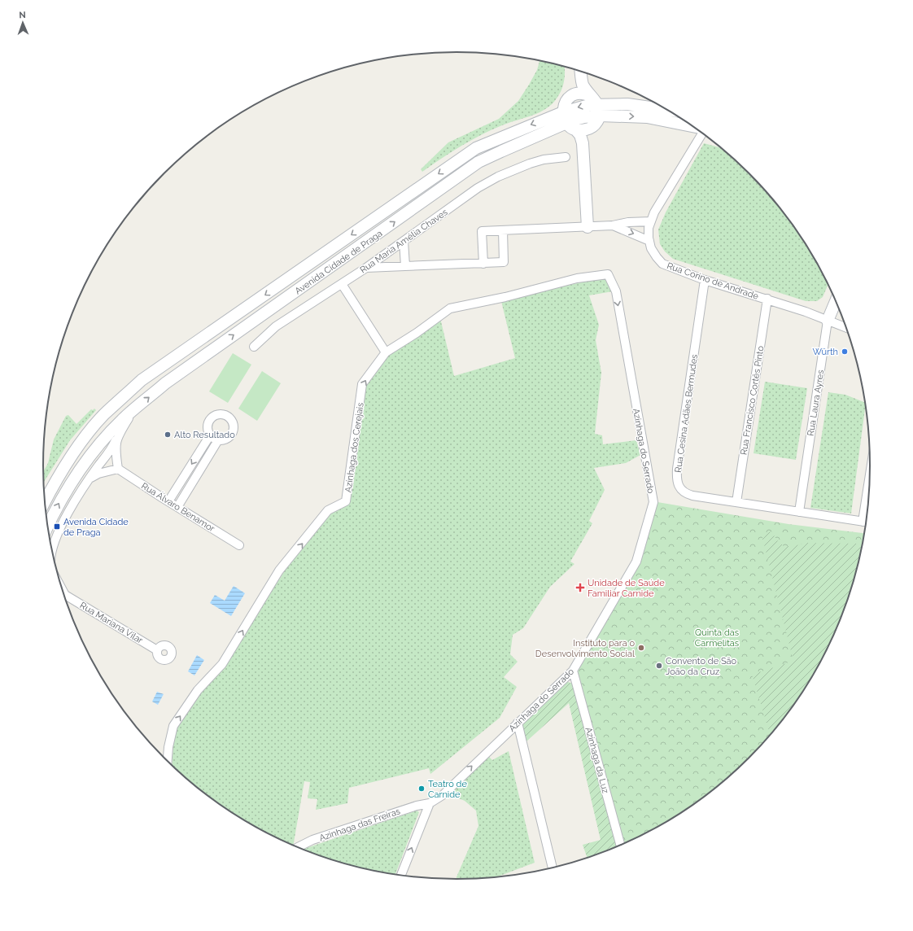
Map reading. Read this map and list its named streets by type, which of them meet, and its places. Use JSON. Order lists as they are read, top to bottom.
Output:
{
  "streets": {
    "main road": ["Avenida Cidade de Praga", "Rua Laura Ayres"],
    "street": [
      "Rua Maria Amélia Chaves",
      "Rua Corino de Andrade",
      "Rua Francisco Cortês Pinto",
      "Rua Cesina Adães Bermudes",
      "Azinhaga dos Cerejais",
      "Azinhaga do Serrado",
      "Rua Álvaro Benamor",
      "Rua Mariana Vilar",
      "Azinhaga da Luz",
      "Azinhaga das Freiras"
    ]
  },
  "crossings": [
    ["Rua Corino de Andrade", "Rua Francisco Cortês Pinto"],
    ["Rua Corino de Andrade", "Rua Laura Ayres"],
    ["Rua Corino de Andrade", "Rua Cesina Adães Bermudes"],
    ["Rua Francisco Cortês Pinto", "Rua Cesina Adães Bermudes"],
    ["Rua Laura Ayres", "Rua Cesina Adães Bermudes"],
    ["Azinhaga dos Cerejais", "Azinhaga do Serrado"],
    ["Azinhaga do Serrado", "Azinhaga da Luz"],
    ["Azinhaga do Serrado", "Azinhaga das Freiras"]
  ],
  "one_way": ["Azinhaga dos Cerejais"],
  "parks": ["Quinta das Carmelitas"],
  "places": {
    "other": [
      "Würth",
      "Alto Resultado",
      "Instituto para o Desenvolvimento Social",
      "Convento de São João da Cruz",
      "Teatro de Carnide"
    ],
    "transit": ["Avenida Cidade de Praga"],
    "health": ["Unidade de Saúde Familiar Carnide"]
  },
  "north": "top"
}
